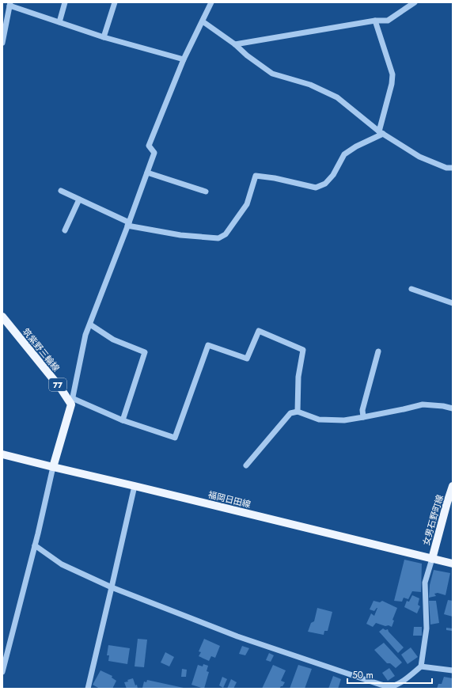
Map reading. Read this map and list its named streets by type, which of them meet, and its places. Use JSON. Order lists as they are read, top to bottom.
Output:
{
  "streets": {
    "main road": [
      "筑紫野三輪線",
      "77",
      "福岡日田線",
      "女男石野町線"
    ]
  },
  "crossings": [
    ["福岡日田線", "女男石野町線"]
  ],
  "scale_bar": "50 m"
}
